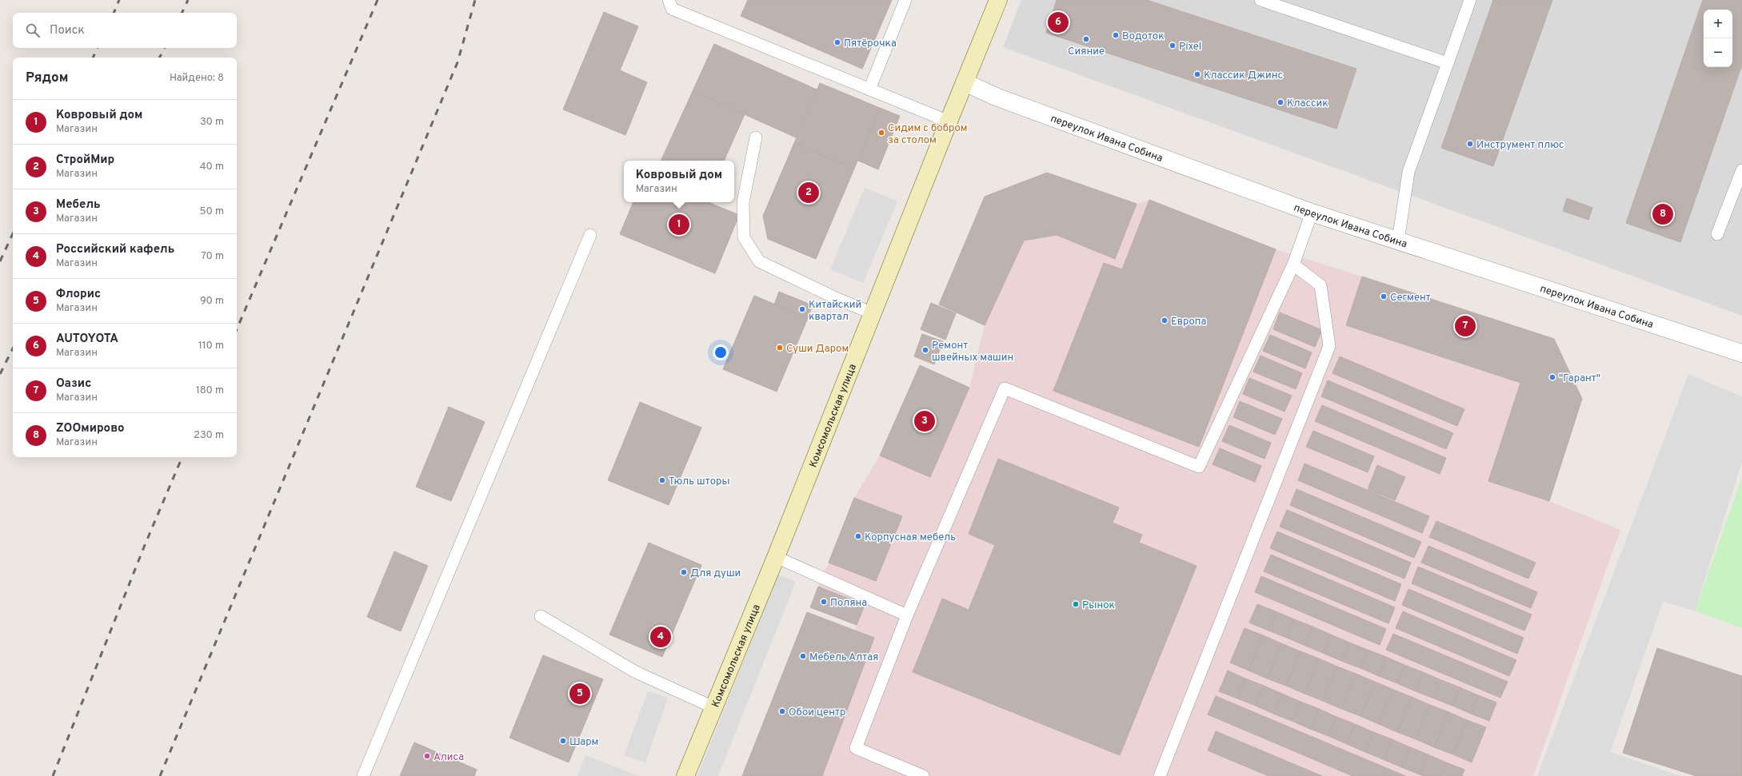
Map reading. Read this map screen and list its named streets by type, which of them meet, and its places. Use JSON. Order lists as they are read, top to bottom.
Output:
{
  "streets": {
    "main road": ["Комсомольская улица"],
    "street": ["переулок Ивана Собина"]
  },
  "crossings": [
    ["переулок Ивана Собина", "Комсомольская улица"]
  ],
  "places": [
    "Водоток",
    "Сияние",
    "Пятёрочка",
    "Pixel",
    "Классик Джинс",
    "Классик",
    "Сидим с бобром за столом",
    "Инструмент плюс",
    "Сегмент",
    "Китайский квартал",
    "Европа",
    "Суши Даром",
    "Ремонт швейных машин",
    "\"Гарант\"",
    "Тюль шторы",
    "Корпусная мебель",
    "Для души",
    "Поляна",
    "Рынок",
    "Мебель Алтая",
    "Обои центр",
    "Шарм",
    "Алиса"
  ],
  "page": {
    "map_buttons": ["+", "−"],
    "pins": [
      "6",
      "2",
      "8",
      "1",
      "7",
      "3",
      "4",
      "5"
    ],
    "search": "Поиск",
    "heading": ["Рядом", "Найдено: 8"],
    "list": [
      {
        "mark": "1",
        "name": "Ковровый дом",
        "note": "Магазин",
        "value": "30 m"
      },
      {
        "mark": "2",
        "name": "СтройМир",
        "note": "Магазин",
        "value": "40 m"
      },
      {
        "mark": "3",
        "name": "Мебель",
        "note": "Магазин",
        "value": "50 m"
      },
      {
        "mark": "4",
        "name": "Российский кафель",
        "note": "Магазин",
        "value": "70 m"
      },
      {
        "mark": "5",
        "name": "Флорис",
        "note": "Магазин",
        "value": "90 m"
      },
      {
        "mark": "6",
        "name": "AUTOYOTA",
        "note": "Магазин",
        "value": "110 m"
      },
      {
        "mark": "7",
        "name": "Оазис",
        "note": "Магазин",
        "value": "180 m"
      },
      {
        "mark": "8",
        "name": "ZOOмирово",
        "note": "Магазин",
        "value": "230 m"
      }
    ],
    "popup": ["Ковровый дом", "Магазин"]
  }
}
